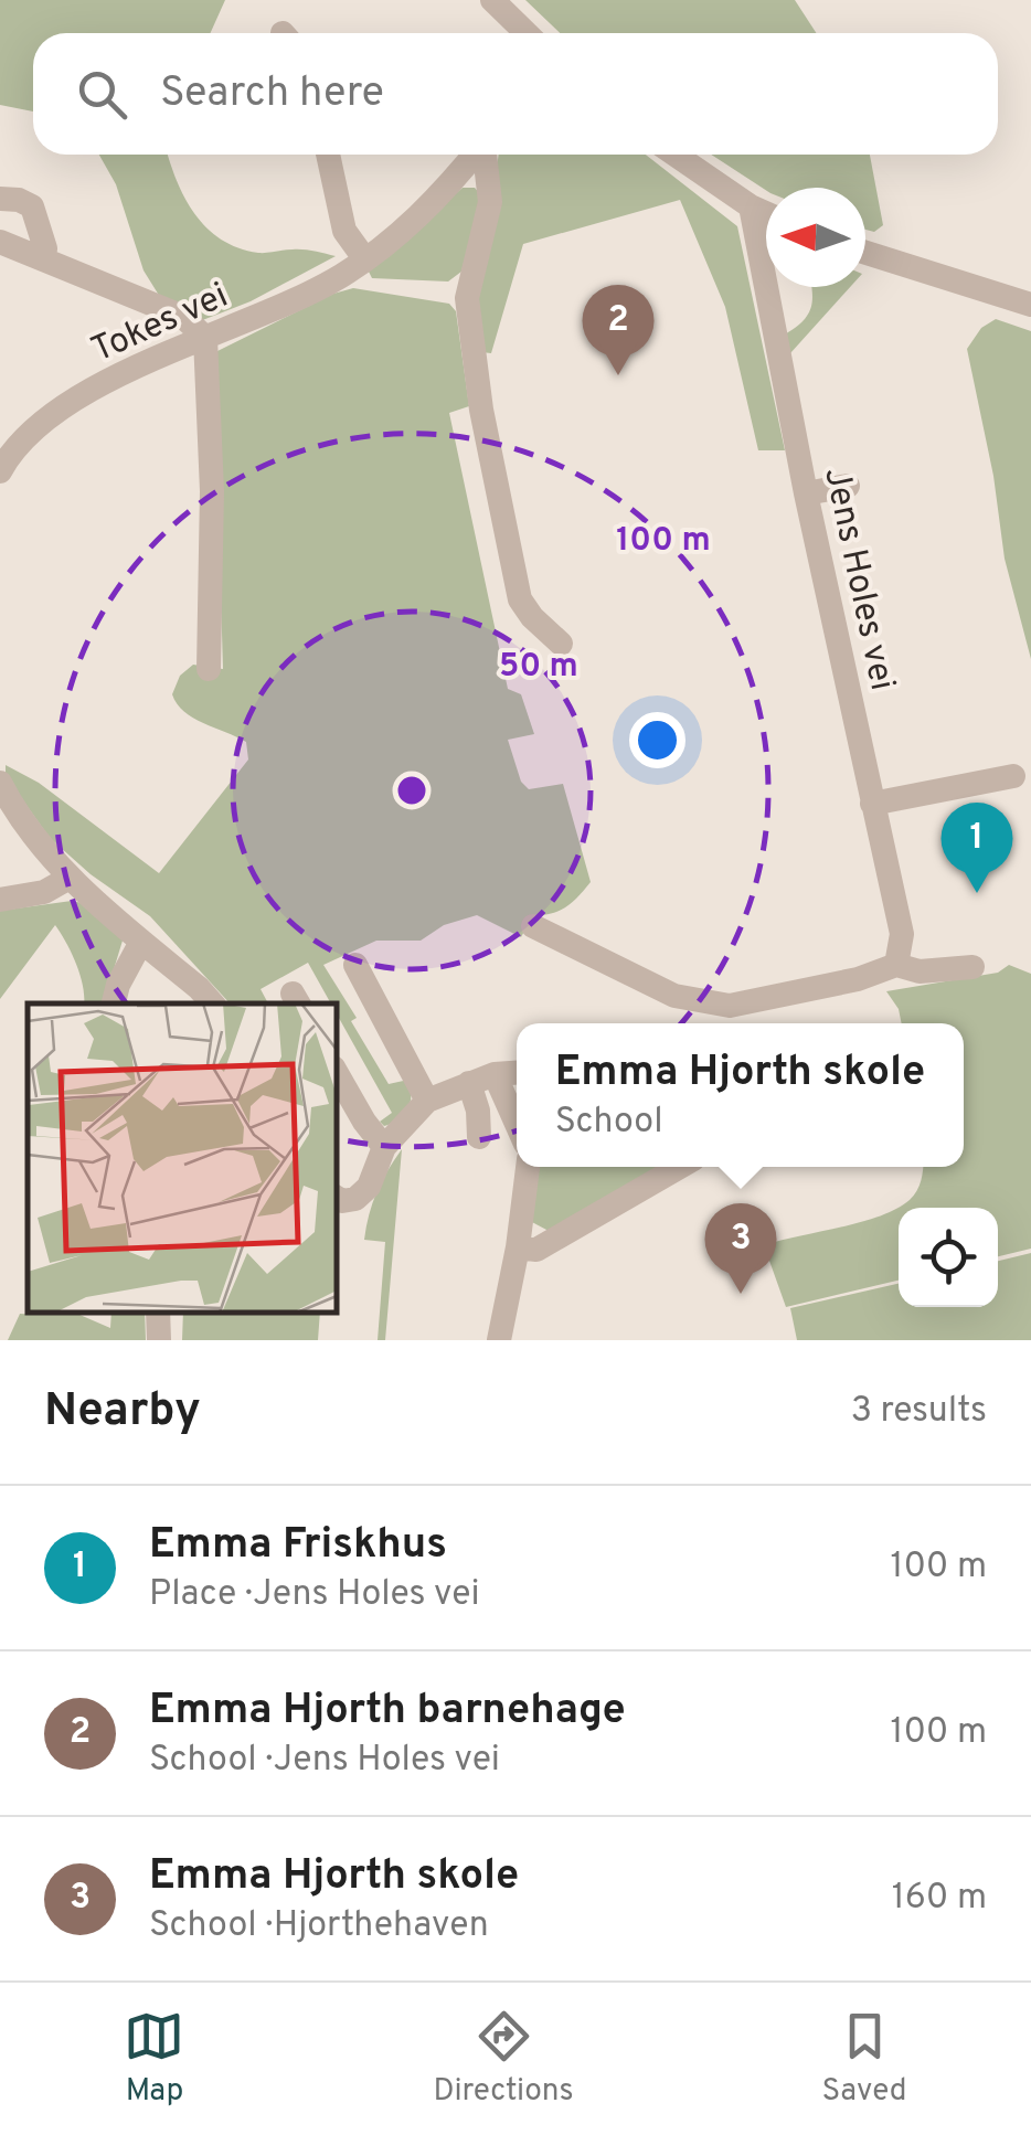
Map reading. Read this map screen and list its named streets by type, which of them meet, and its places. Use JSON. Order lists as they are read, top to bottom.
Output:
{
  "streets": {
    "street": ["Tokes vei", "Jens Holes vei"]
  },
  "north": "left",
  "page": {
    "search": "Search here",
    "pins": ["2", "1", "3"],
    "popup": ["Emma Hjorth skole", "School"],
    "heading": ["Nearby", "3 results"],
    "list": [
      {
        "mark": "1",
        "name": "Emma Friskhus",
        "note": "Place · Jens Holes vei",
        "value": "100 m"
      },
      {
        "mark": "2",
        "name": "Emma Hjorth barnehage",
        "note": "School · Jens Holes vei",
        "value": "100 m"
      },
      {
        "mark": "3",
        "name": "Emma Hjorth skole",
        "note": "School · Hjorthehaven",
        "value": "160 m"
      }
    ],
    "nav": ["Map", "Directions", "Saved"]
  },
  "rings": ["100 m", "50 m"]
}
